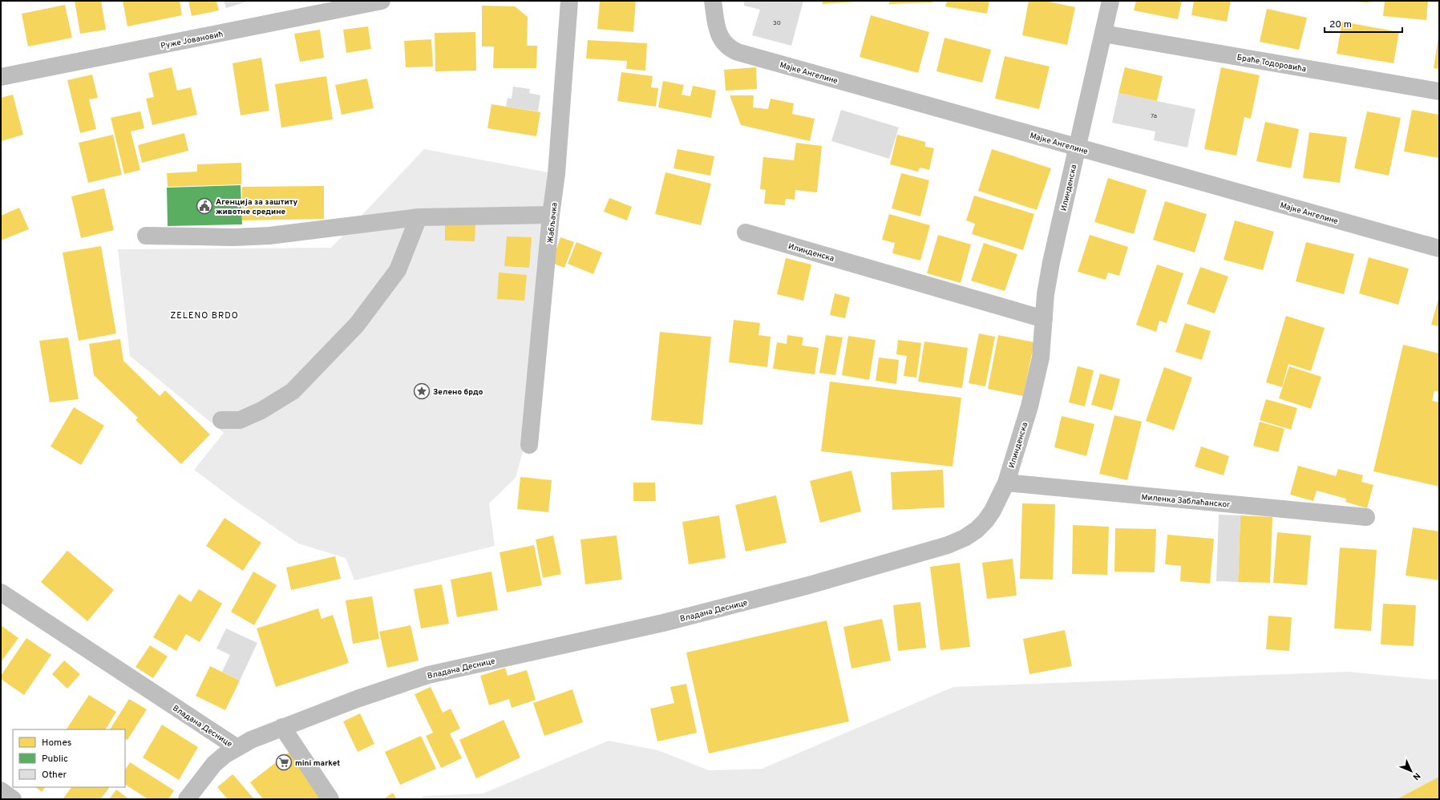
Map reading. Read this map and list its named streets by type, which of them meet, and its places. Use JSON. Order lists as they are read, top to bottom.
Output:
{
  "streets": {
    "street": [
      "Руже Јовановић",
      "Браће Тодоровића",
      "Мајке Ангелине",
      "Илинденска",
      "Жабљачка",
      "Миленка Заблаћанског",
      "Владана Деснице"
    ]
  },
  "crossings": [
    ["Браће Тодоровића", "Илинденска"],
    ["Мајке Ангелине", "Илинденска"],
    ["Илинденска", "Миленка Заблаћанског"],
    ["Илинденска", "Владана Деснице"]
  ],
  "districts": ["ZELENO BRDO"],
  "places": {
    "public building": ["Агенција за заштиту животне средине"],
    "place": ["Зелено брдо"],
    "supermarket": ["mini market"]
  },
  "house_numbers": ["30", "7a"],
  "legend": ["Homes", "Public", "Other"],
  "scale_bar": "20 m",
  "north": "bottom right"
}
